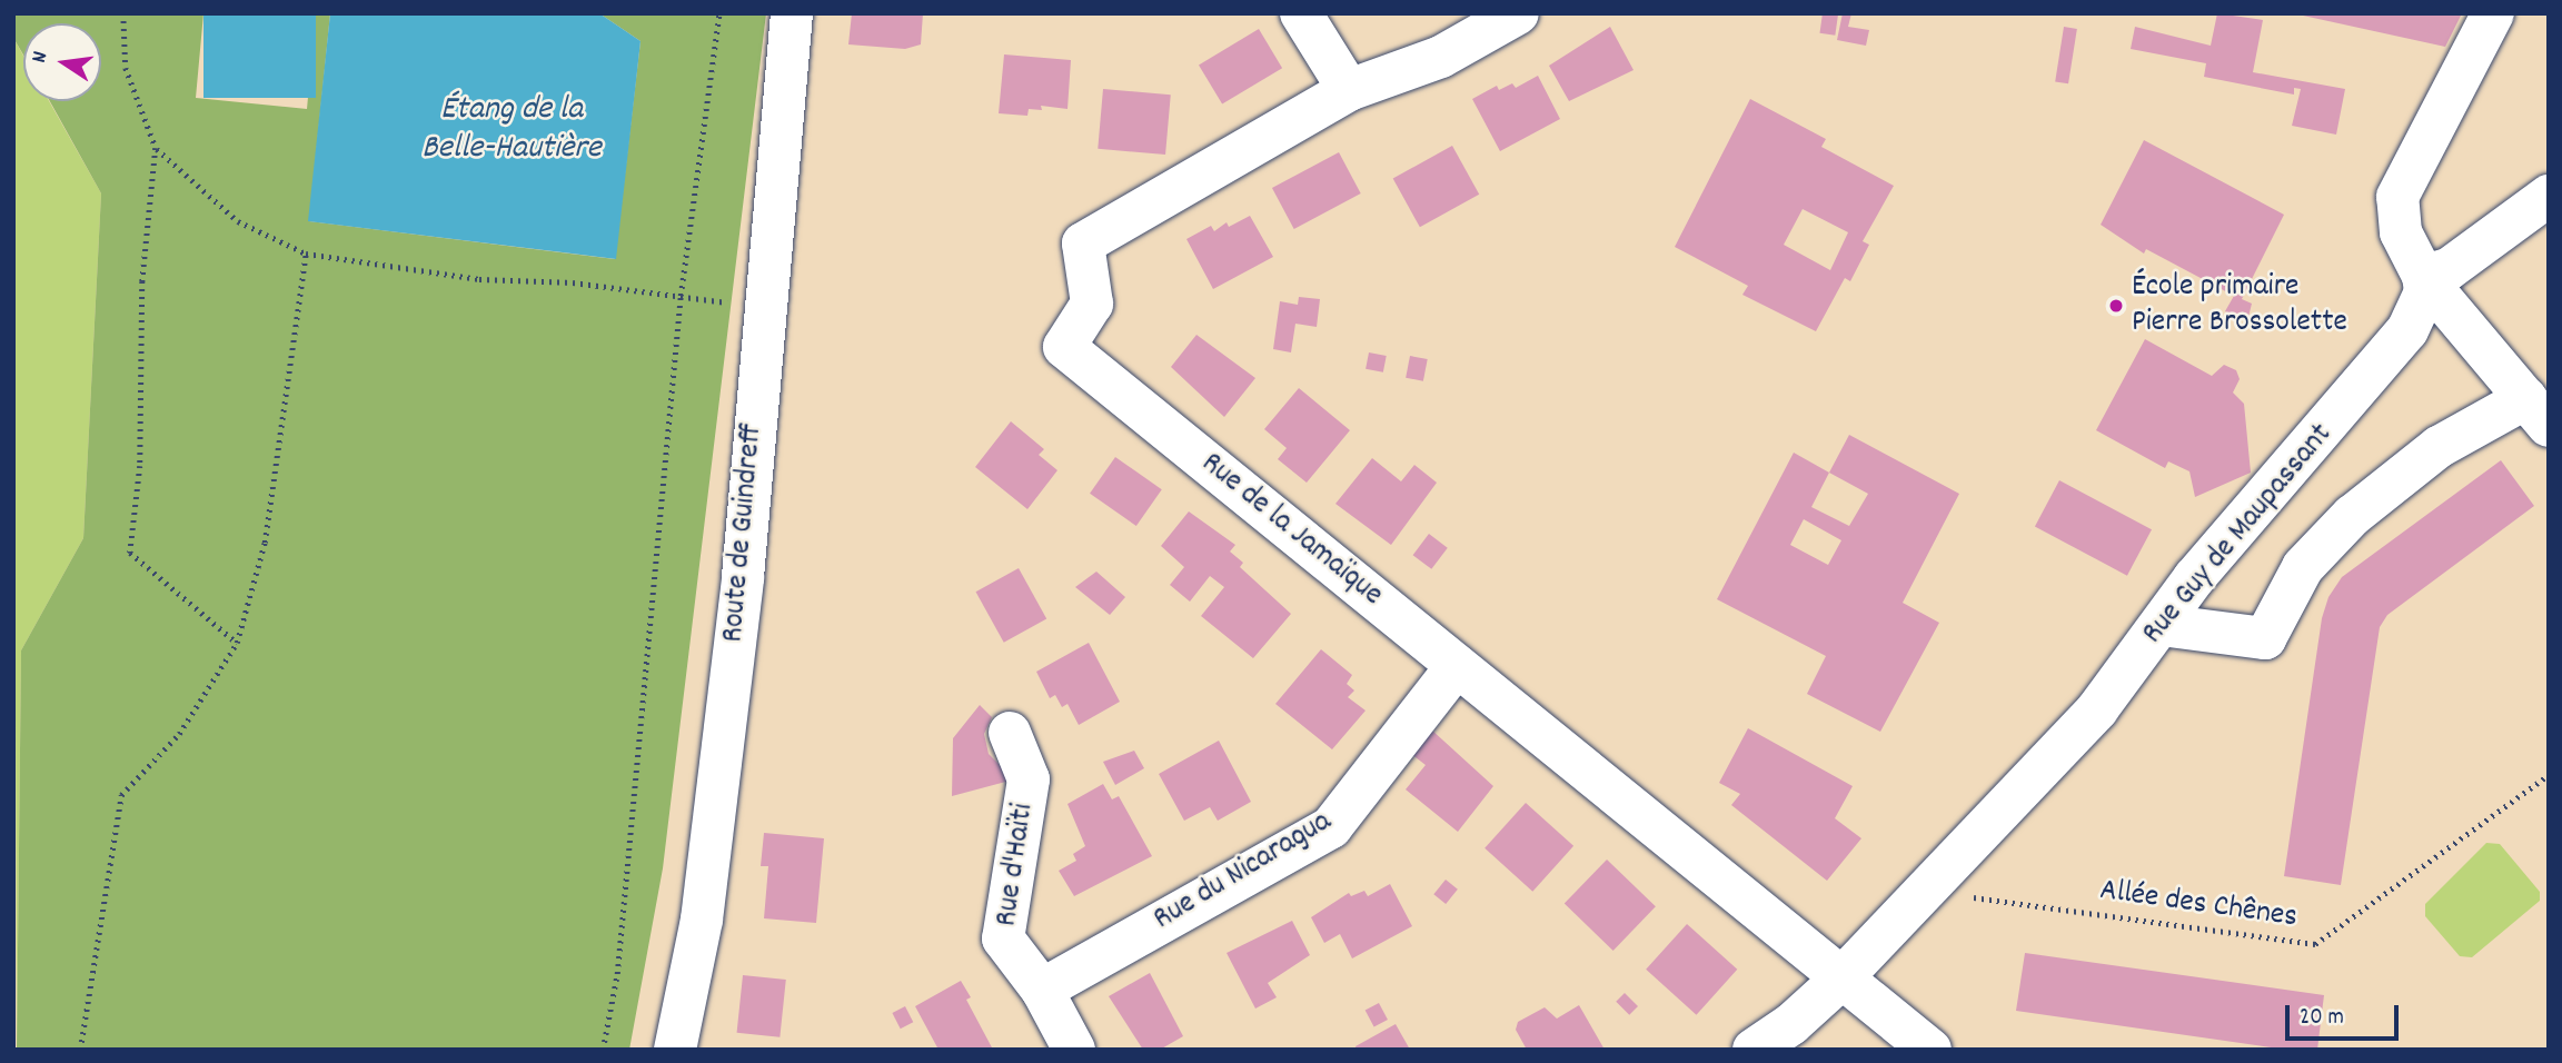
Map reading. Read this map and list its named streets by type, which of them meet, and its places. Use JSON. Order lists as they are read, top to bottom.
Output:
{
  "streets": {
    "street": [
      "Rue de la Jamaïque",
      "Route de Guindreff",
      "Rue Guy de Maupassant",
      "Rue d'Haïti",
      "Rue du Nicaragua"
    ],
    "path": ["Allée des Chênes"]
  },
  "crossings": [
    ["Rue de la Jamaïque", "Rue Guy de Maupassant"],
    ["Rue de la Jamaïque", "Rue du Nicaragua"],
    ["Rue Guy de Maupassant", "Allée des Chênes"],
    ["Rue d'Haïti", "Rue du Nicaragua"]
  ],
  "water": ["Étang de la Belle-Hautière"],
  "places": ["École primaire Pierre Brossolette"],
  "scale_bar": "20 m",
  "north": "left"
}
